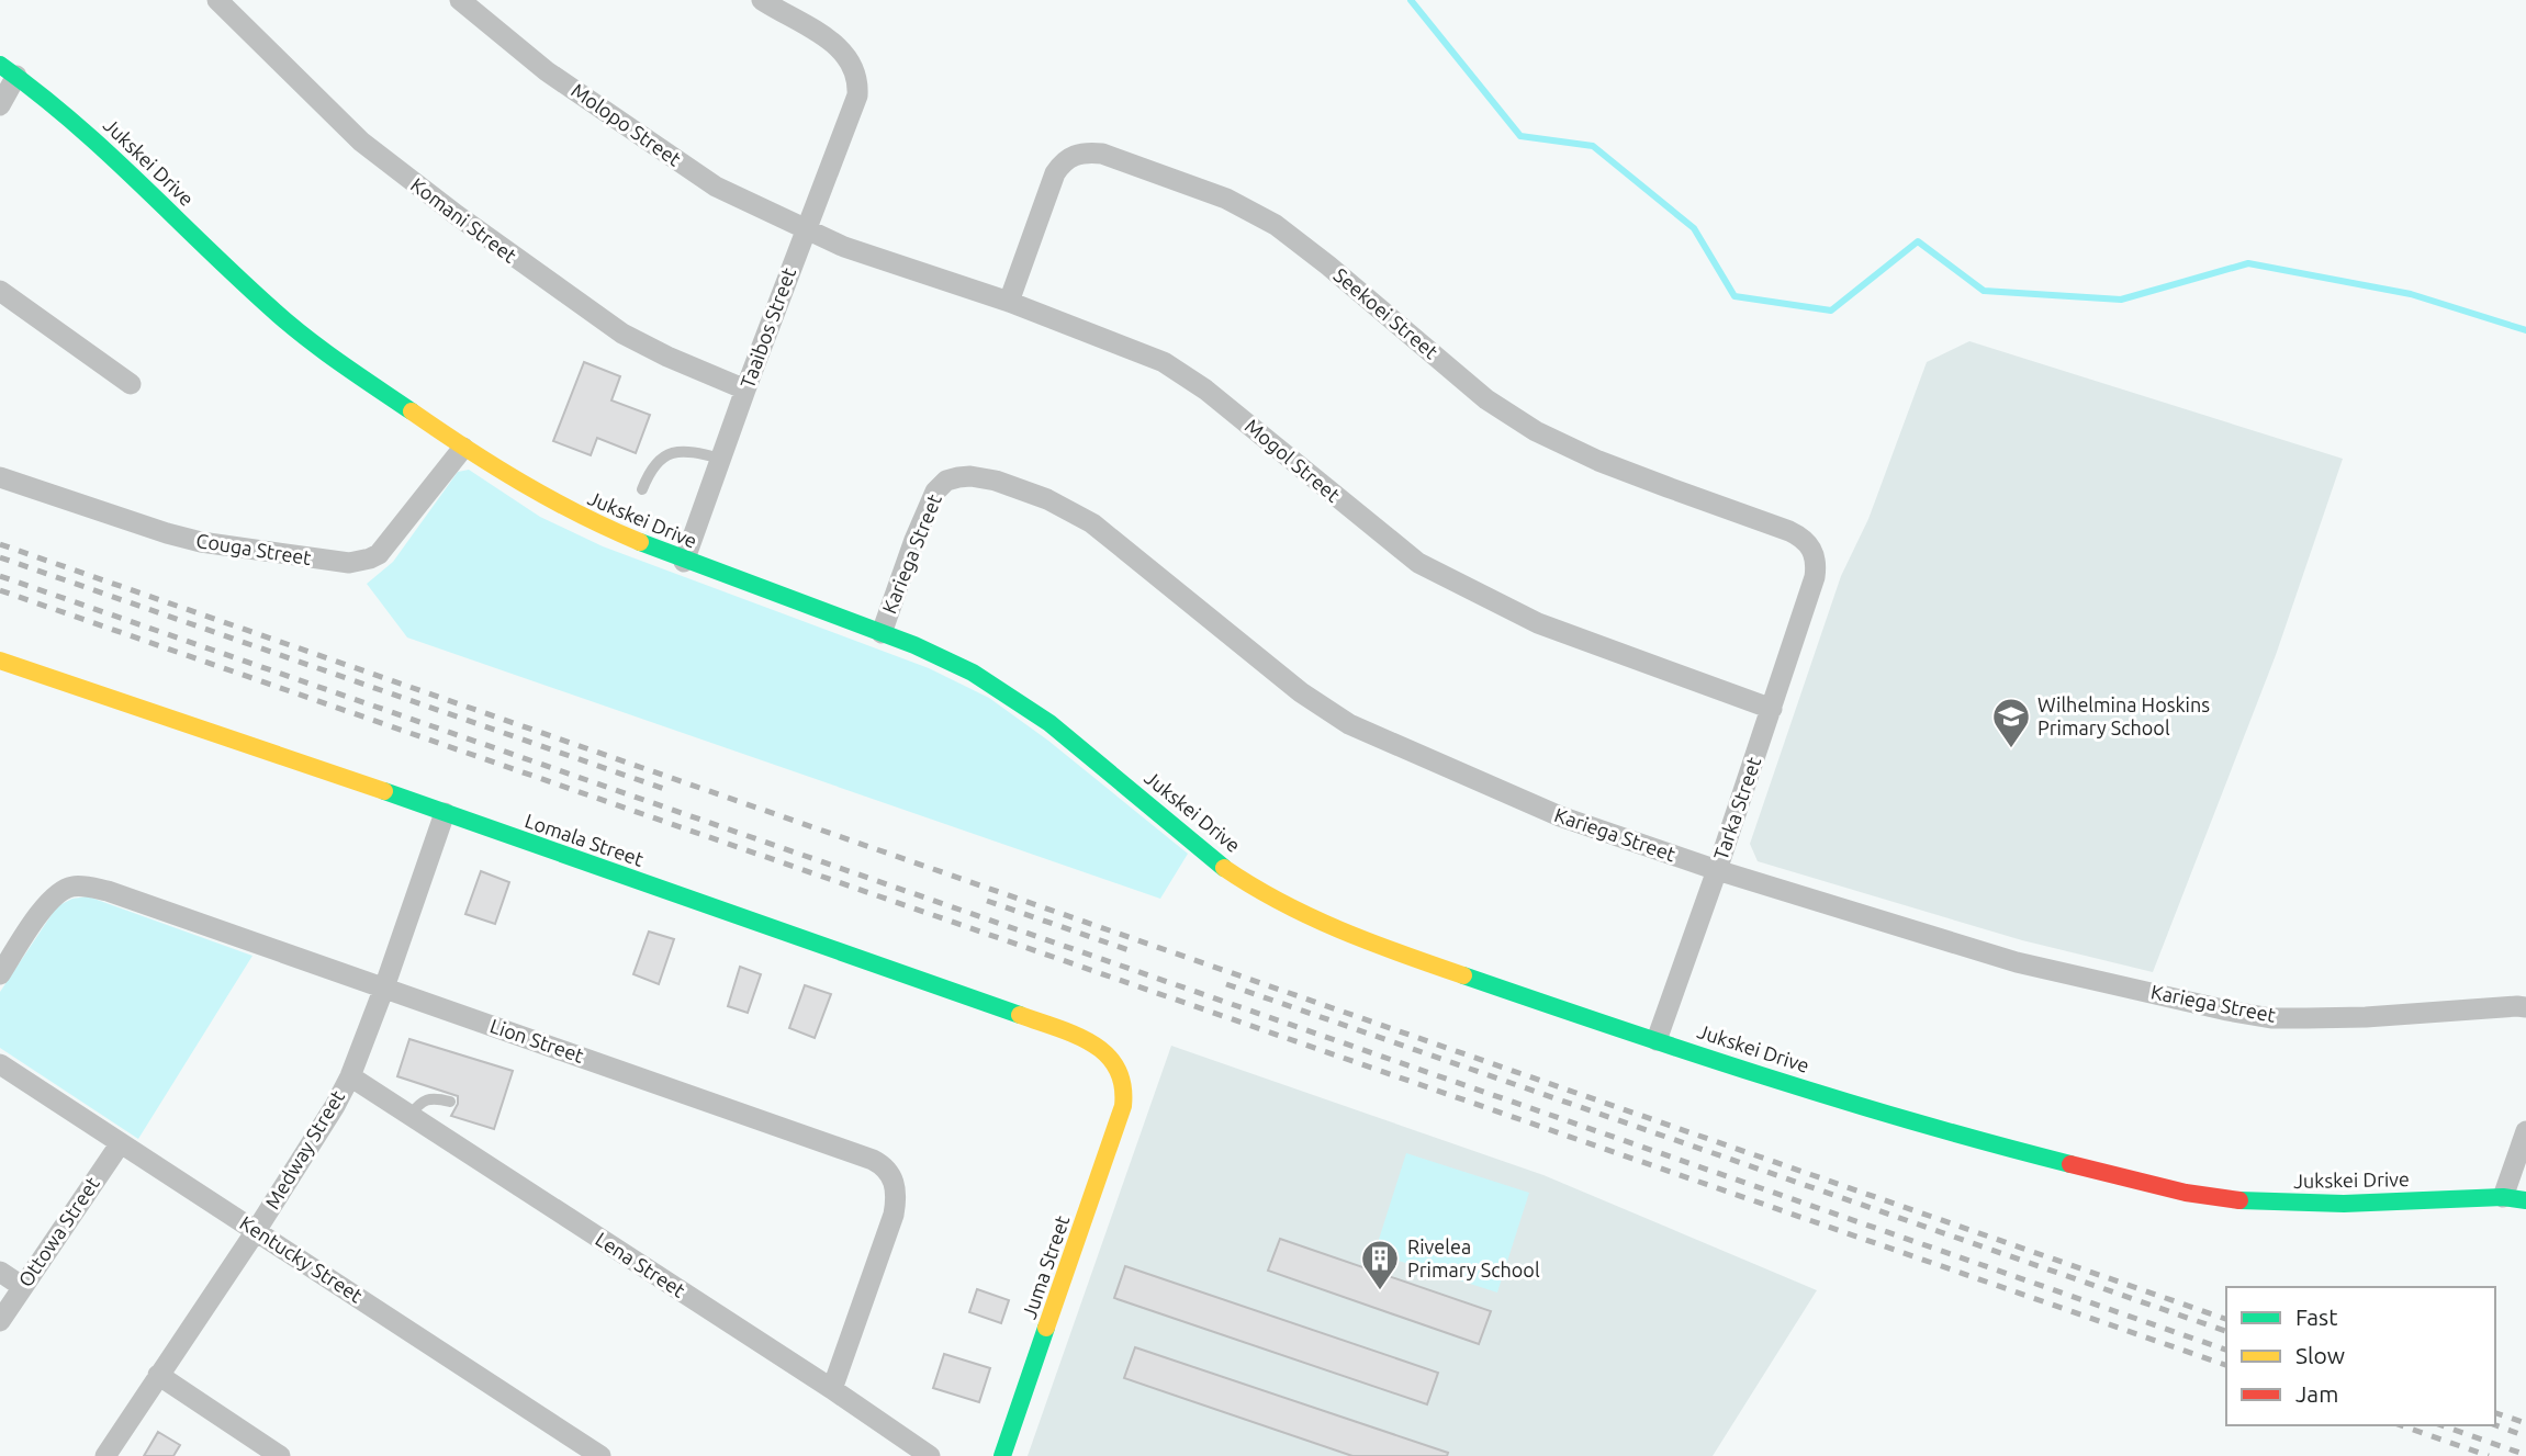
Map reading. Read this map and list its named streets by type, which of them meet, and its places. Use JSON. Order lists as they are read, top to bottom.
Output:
{
  "streets": {
    "street": [
      "Molopo Street",
      "Jukskei Drive",
      "Komani Street",
      "Seekoei Street",
      "Taaibos Street",
      "Mogol Street",
      "Couga Street",
      "Kariega Street",
      "Tarka Street",
      "Lomala Street",
      "Lion Street",
      "Medway Street",
      "Ottowa Street",
      "Kentucky Street",
      "Lena Street",
      "Juma Street"
    ]
  },
  "crossings": [
    ["Molopo Street", "Taaibos Street"],
    ["Molopo Street", "Mogol Street"],
    ["Jukskei Drive", "Taaibos Street"],
    ["Jukskei Drive", "Couga Street"],
    ["Jukskei Drive", "Kariega Street"],
    ["Jukskei Drive", "Tarka Street"],
    ["Komani Street", "Taaibos Street"],
    ["Seekoei Street", "Mogol Street"],
    ["Seekoei Street", "Tarka Street"],
    ["Taaibos Street", "Mogol Street"],
    ["Mogol Street", "Tarka Street"],
    ["Kariega Street", "Tarka Street"],
    ["Lomala Street", "Medway Street"],
    ["Lomala Street", "Juma Street"],
    ["Lion Street", "Medway Street"],
    ["Lion Street", "Lena Street"],
    ["Medway Street", "Kentucky Street"],
    ["Medway Street", "Lena Street"],
    ["Ottowa Street", "Kentucky Street"]
  ],
  "places": {
    "school or university": ["Wilhelmina Hoskins Primary School"],
    "building": ["Rivelea Primary School"]
  },
  "legend": ["Fast", "Slow", "Jam"]
}
